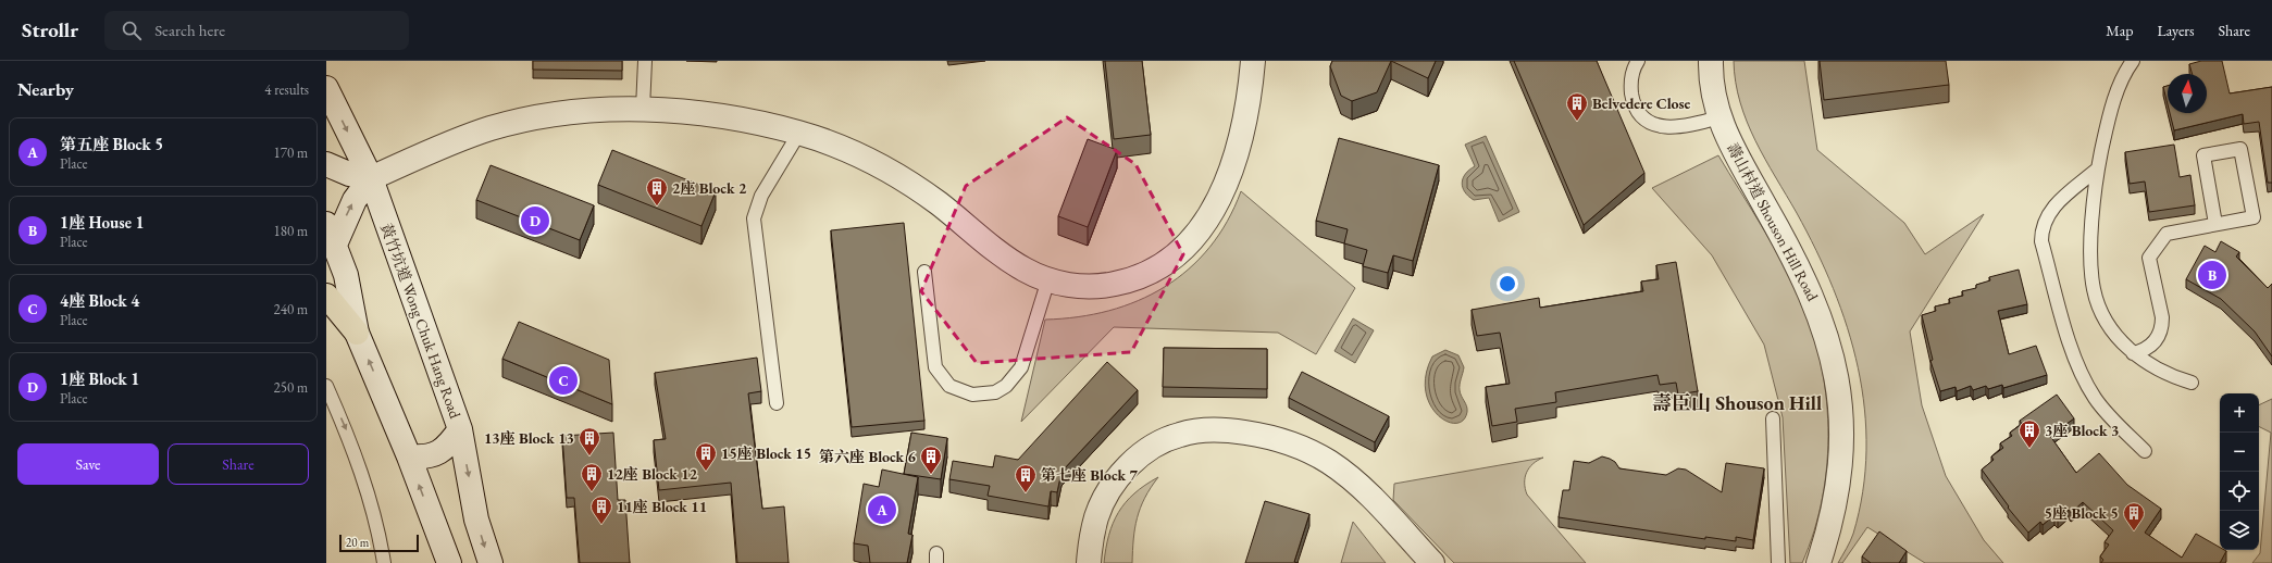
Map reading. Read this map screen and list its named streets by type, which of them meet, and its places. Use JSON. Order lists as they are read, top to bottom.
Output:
{
  "streets": {
    "street": ["壽山村道 Shouson Hill Road", "黃竹坑道 Wong Chuk Hang Road"]
  },
  "districts": ["壽臣山 Shouson Hill"],
  "places": {
    "building": [
      "Belvedere Close",
      "2座 Block 2",
      "3座 Block 3",
      "13座 Block 13",
      "15座 Block 15",
      "第六座 Block 6",
      "12座 Block 12",
      "第七座 Block 7",
      "11座 Block 11",
      "5座 Block 5"
    ]
  },
  "scale_bar": "20 m",
  "north": "top",
  "page": {
    "header": "Strollr",
    "search": "Search here",
    "nav": ["Map", "Layers", "Share"],
    "heading": ["Nearby", "4 results"],
    "list": [
      {
        "mark": "A",
        "name": "第五座 Block 5",
        "note": "Place",
        "value": "170 m"
      },
      {
        "mark": "B",
        "name": "1座 House 1",
        "note": "Place",
        "value": "180 m"
      },
      {
        "mark": "C",
        "name": "4座 Block 4",
        "note": "Place",
        "value": "240 m"
      },
      {
        "mark": "D",
        "name": "1座 Block 1",
        "note": "Place",
        "value": "250 m"
      }
    ],
    "pins": [
      "D",
      "B",
      "C",
      "A"
    ],
    "map_buttons": ["+", "−"],
    "buttons": ["Save", "Share"],
    "scale": "20 m"
  }
}
